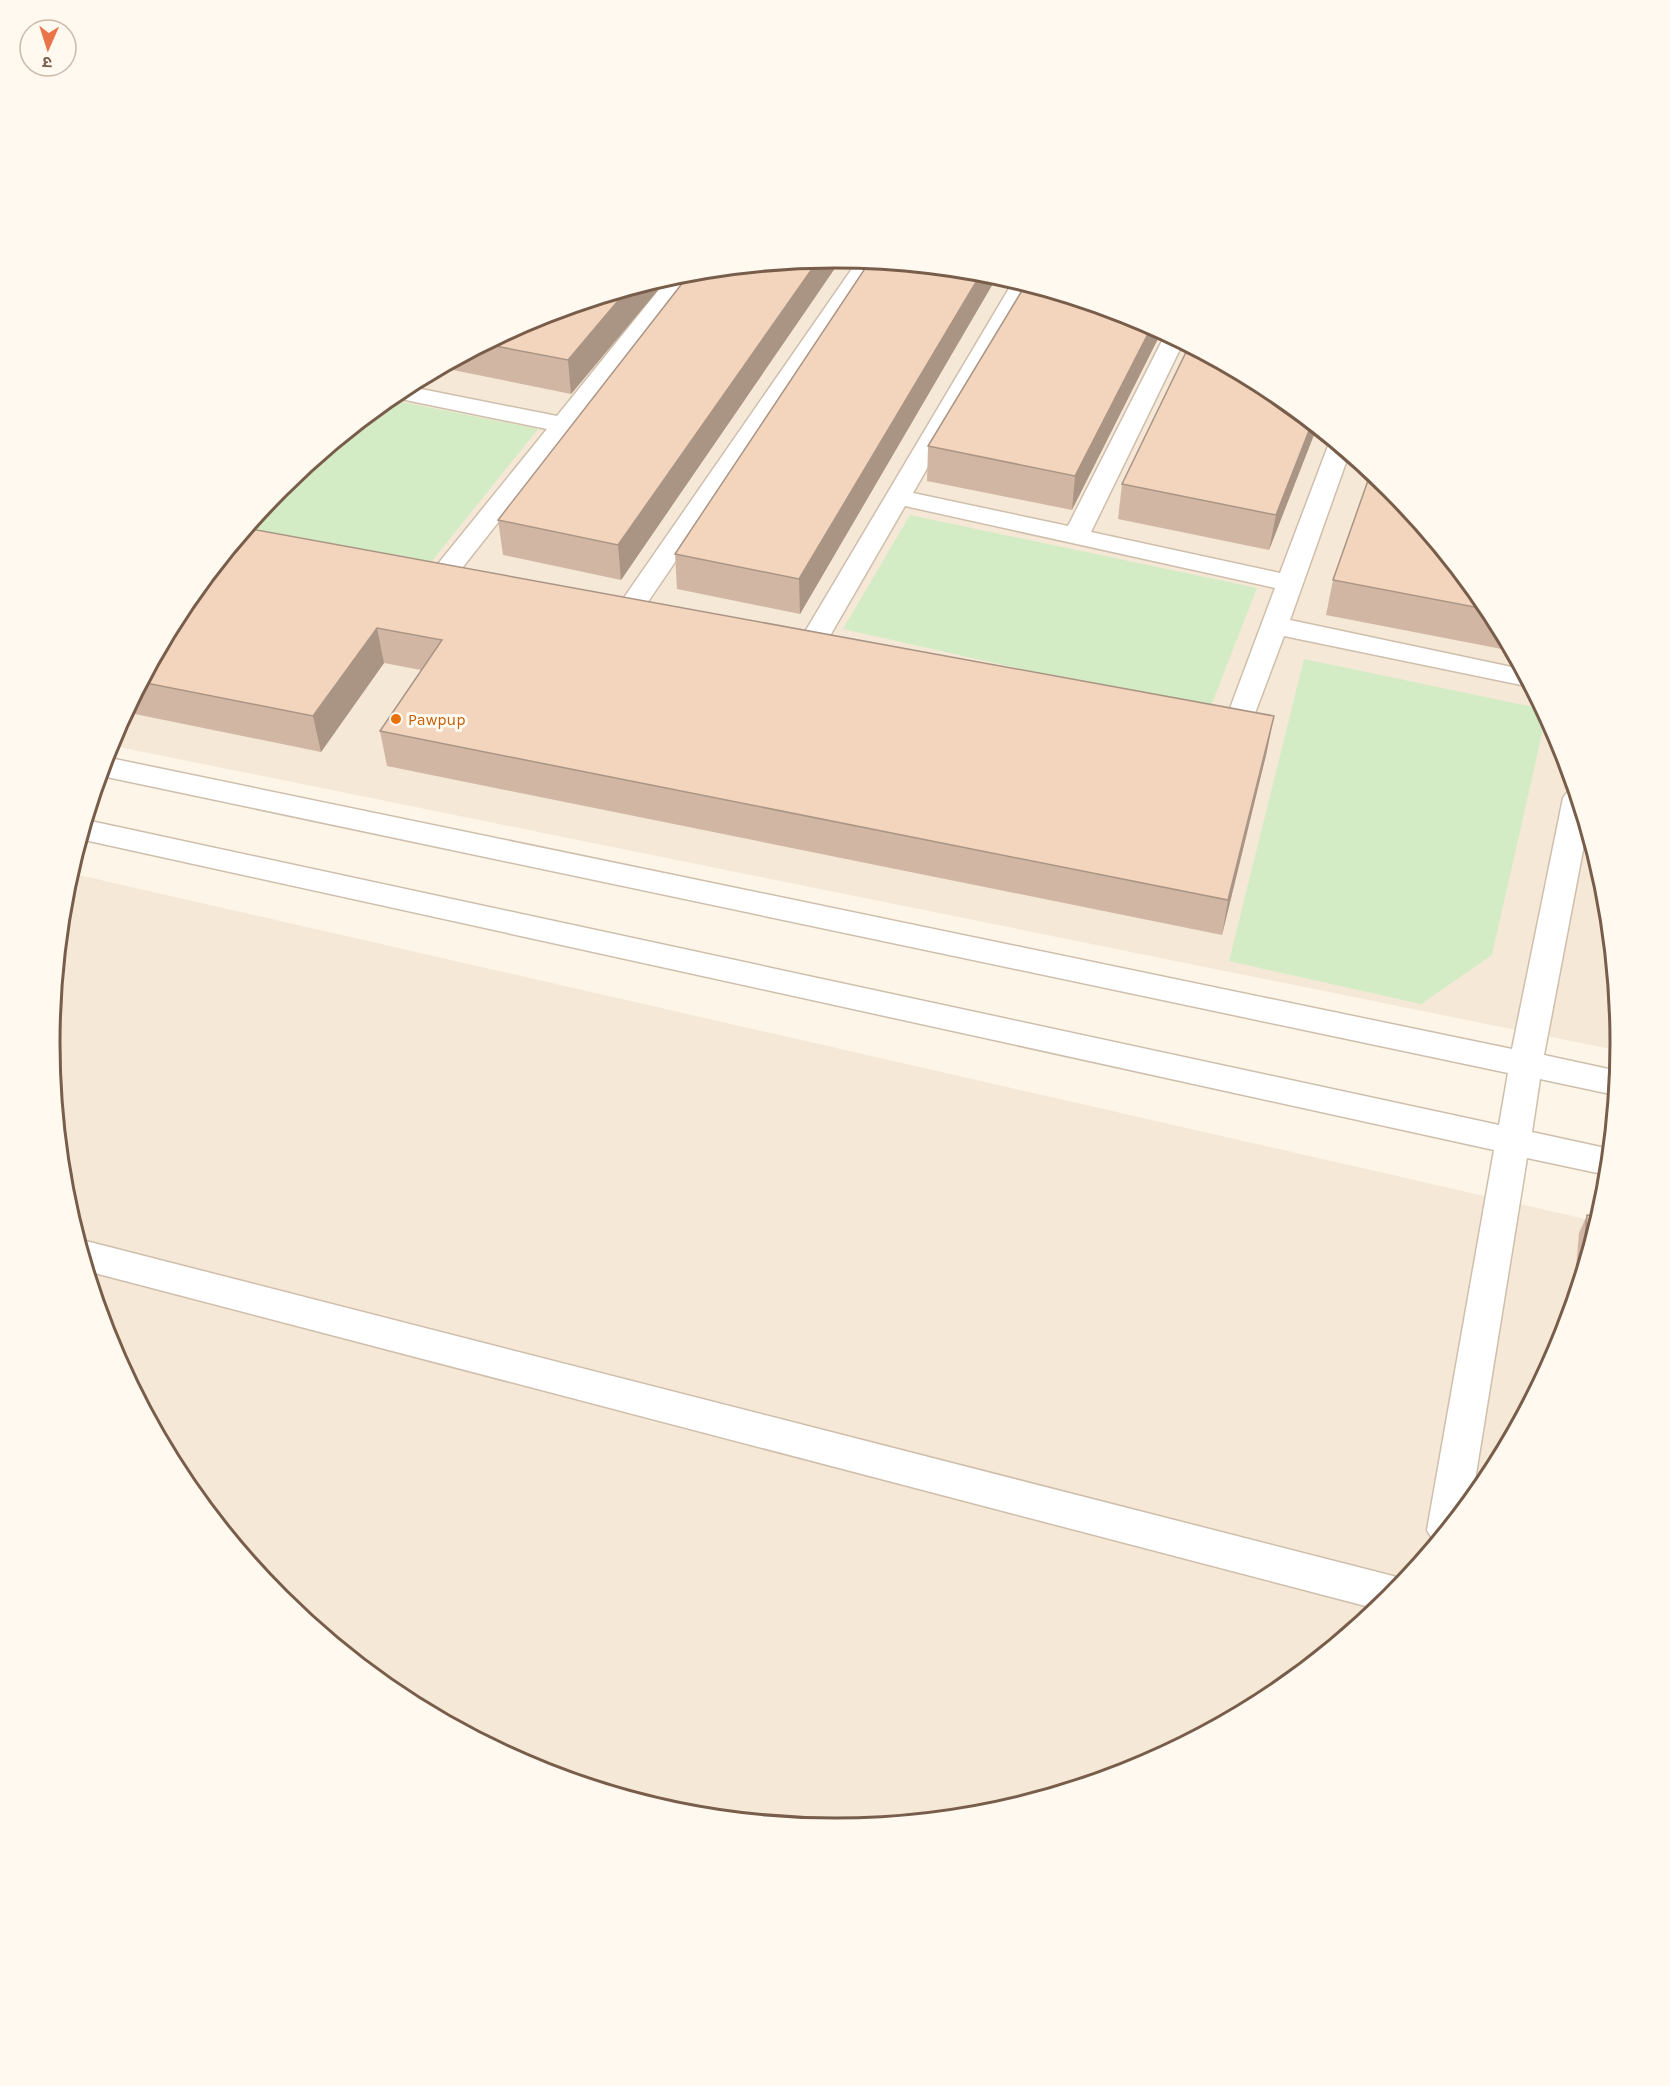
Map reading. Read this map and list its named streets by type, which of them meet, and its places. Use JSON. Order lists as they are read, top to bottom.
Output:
{
  "places": ["Pawpup"],
  "north": "bottom"
}
